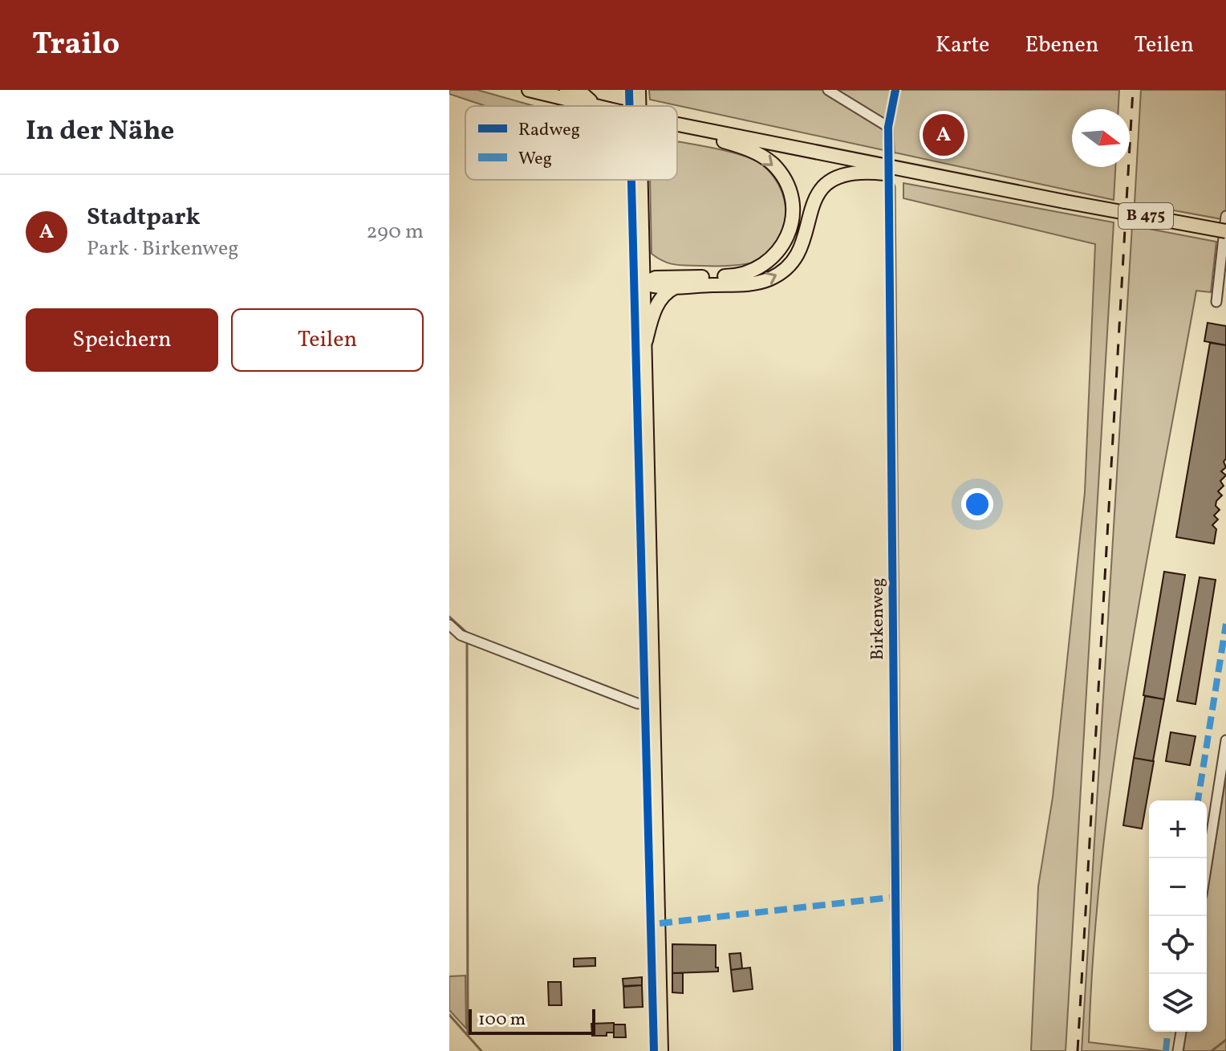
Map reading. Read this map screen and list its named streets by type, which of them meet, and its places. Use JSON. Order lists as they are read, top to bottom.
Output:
{
  "streets": {
    "highway": ["B 475"],
    "street": ["Birkenweg"]
  },
  "legend": ["Radweg", "Weg"],
  "scale_bar": "100 m",
  "north": "right",
  "page": {
    "header": "Trailo",
    "nav": ["Karte", "Ebenen", "Teilen"],
    "heading": "In der Nähe",
    "pins": "A",
    "list": [
      {
        "mark": "A",
        "name": "Stadtpark",
        "note": "Park · Birkenweg",
        "value": "290 m"
      }
    ],
    "buttons": ["Speichern", "Teilen"],
    "map_buttons": ["+", "−"],
    "scale": "100 m"
  }
}
